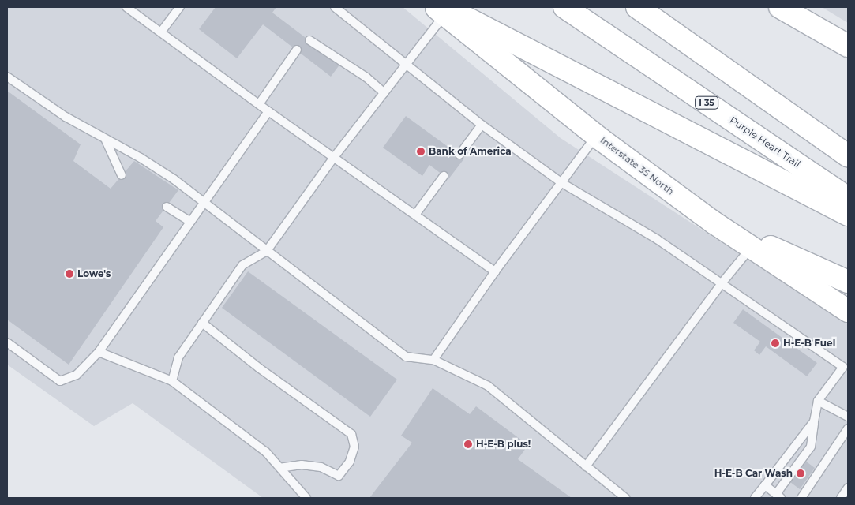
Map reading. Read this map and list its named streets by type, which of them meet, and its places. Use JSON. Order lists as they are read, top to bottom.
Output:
{
  "streets": {
    "main road": ["I 35", "Purple Heart Trail", "Interstate 35 North"]
  },
  "places": [
    "Bank of America",
    "Lowe's",
    "H-E-B Fuel",
    "H-E-B plus!",
    "H-E-B Car Wash"
  ]
}
